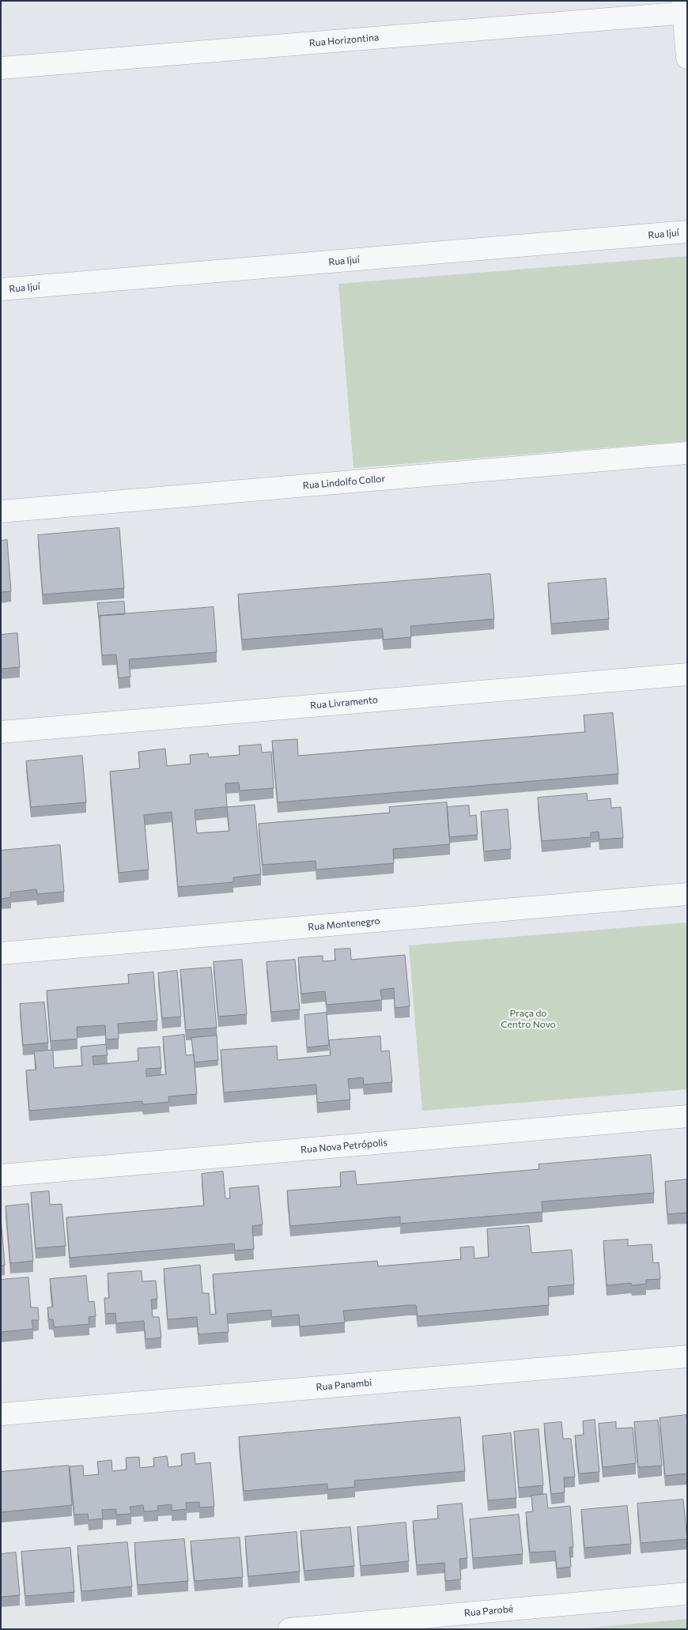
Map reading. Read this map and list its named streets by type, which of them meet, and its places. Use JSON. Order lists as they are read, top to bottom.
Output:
{
  "streets": {
    "street": [
      "Rua Horizontina",
      "Rua Ijuí",
      "Rua Lindolfo Collor",
      "Rua Livramento",
      "Rua Montenegro",
      "Rua Nova Petrópolis",
      "Rua Panambi",
      "Rua Parobé"
    ]
  },
  "parks": ["Praça do Centro Novo"]
}
